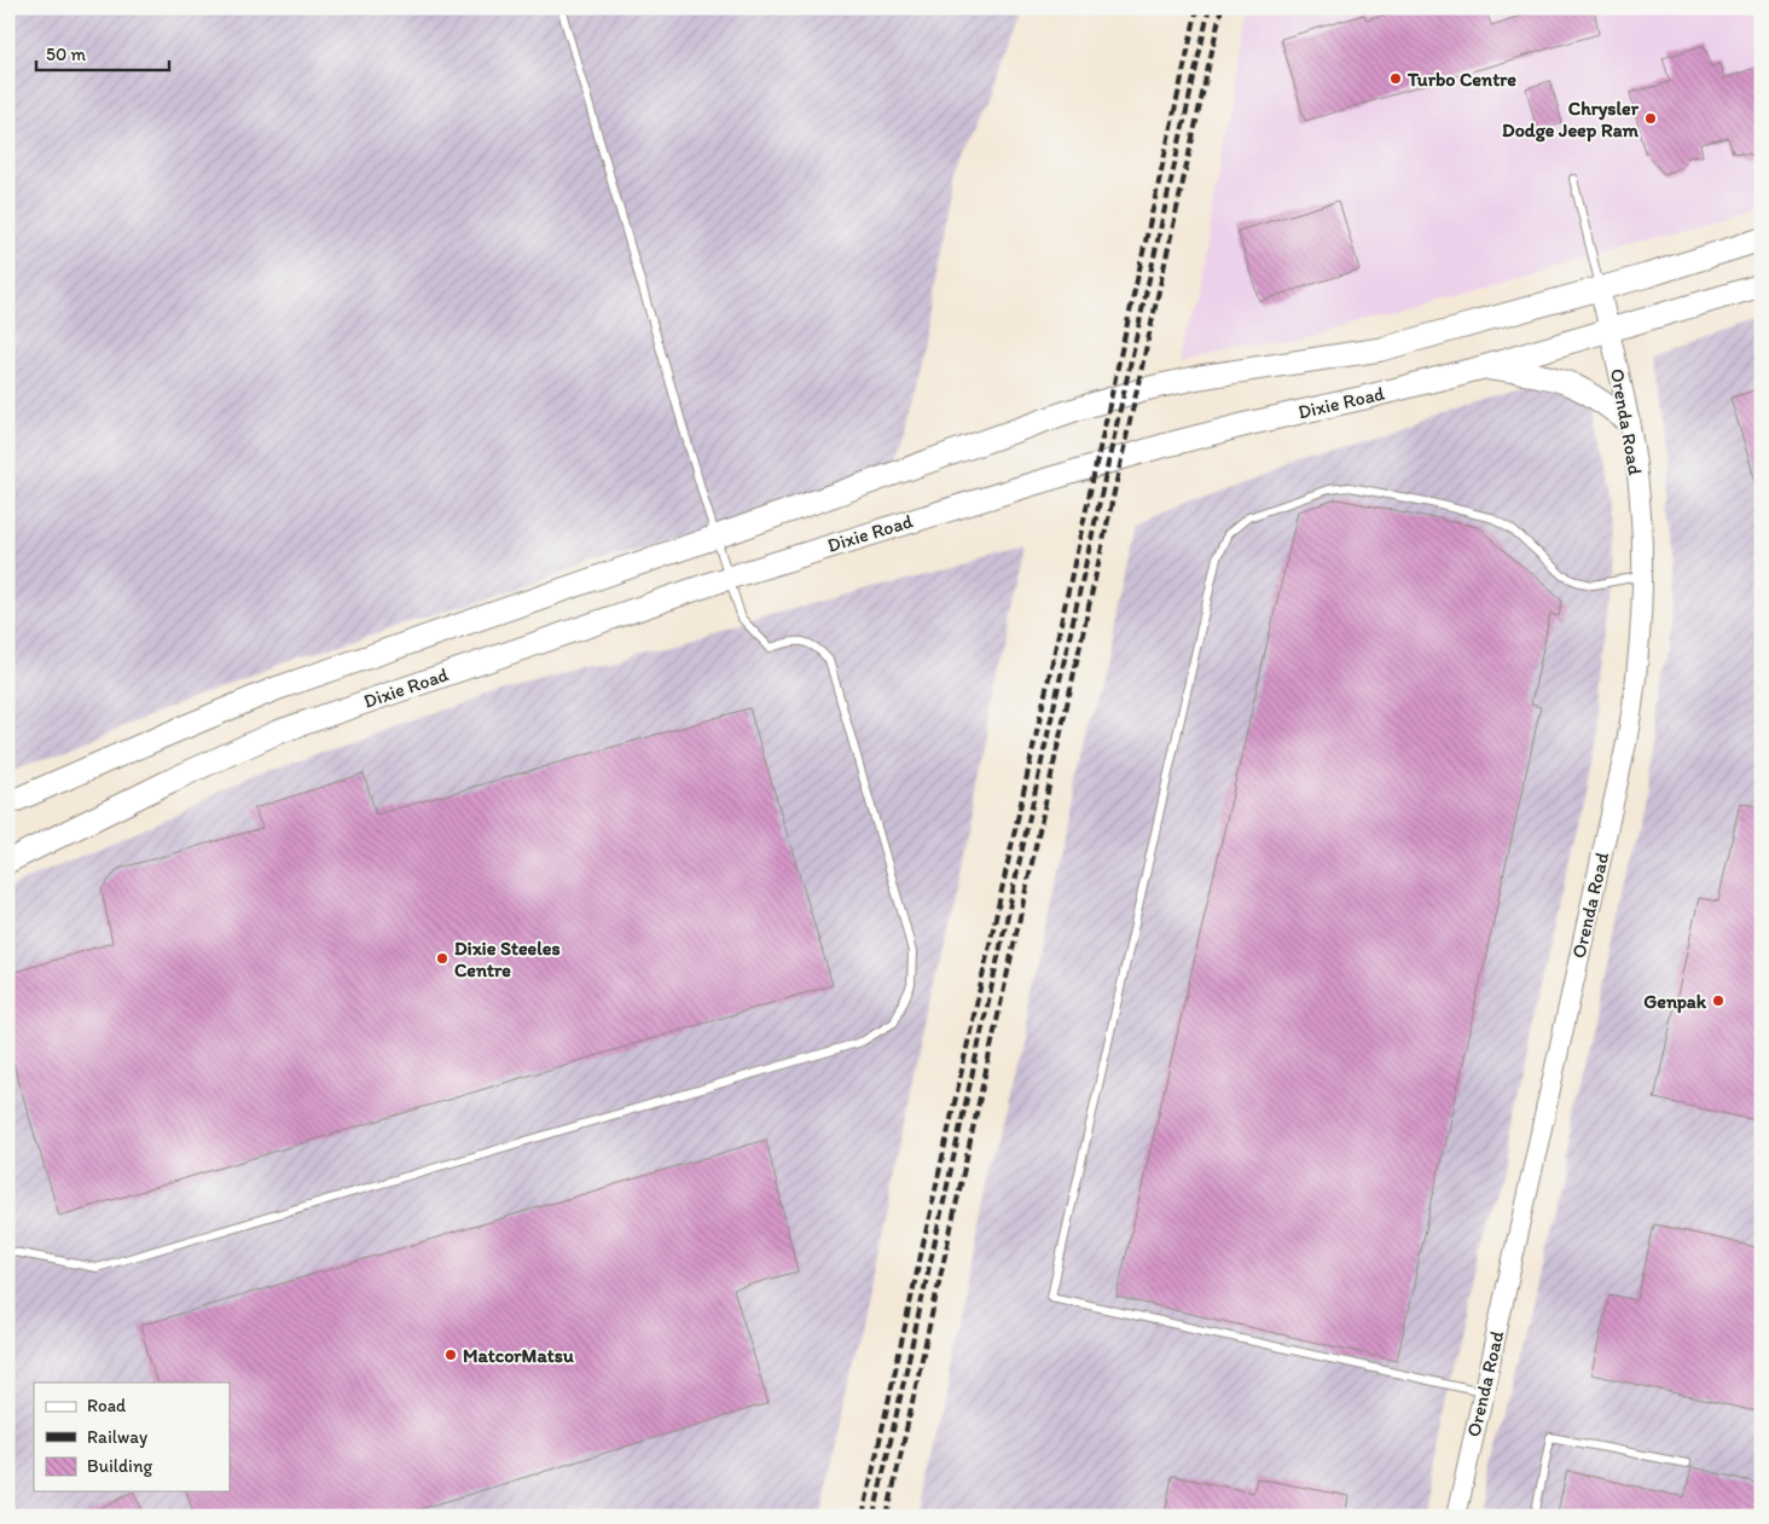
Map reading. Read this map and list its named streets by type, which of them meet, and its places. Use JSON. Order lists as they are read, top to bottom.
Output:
{
  "streets": {
    "main road": ["Dixie Road"],
    "street": ["Orenda Road"]
  },
  "crossings": [
    ["Dixie Road", "Orenda Road"]
  ],
  "places": [
    "Turbo Centre",
    "Chrysler Dodge Jeep Ram",
    "Dixie Steeles Centre",
    "Genpak",
    "MatcorMatsu"
  ],
  "legend": ["Road", "Railway", "Building"],
  "scale_bar": "50 m"
}
